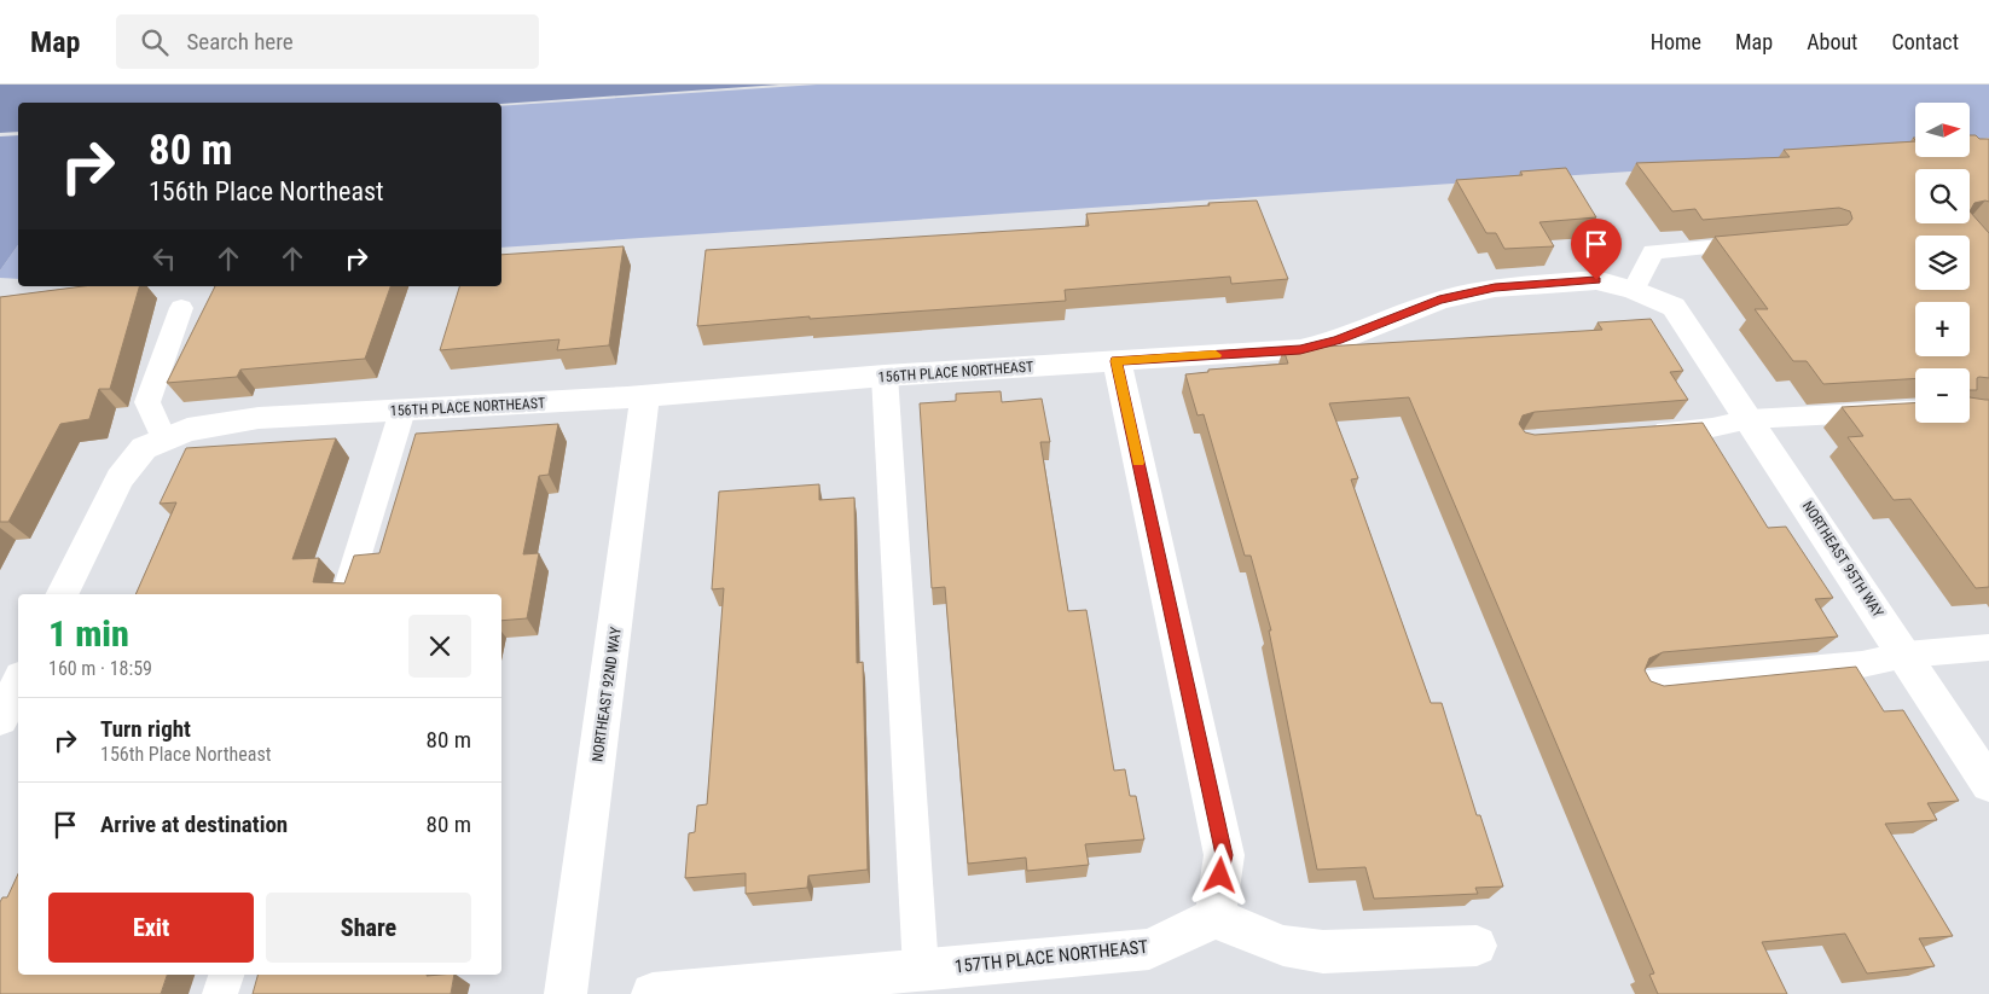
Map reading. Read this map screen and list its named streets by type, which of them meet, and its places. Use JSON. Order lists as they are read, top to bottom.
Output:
{
  "streets": {
    "street": [
      "156TH PLACE NORTHEAST",
      "NORTHEAST 95TH WAY",
      "NORTHEAST 92ND WAY",
      "157TH PLACE NORTHEAST"
    ]
  },
  "crossings": [
    ["156TH PLACE NORTHEAST", "NORTHEAST 95TH WAY"],
    ["156TH PLACE NORTHEAST", "NORTHEAST 92ND WAY"]
  ],
  "north": "right",
  "page": {
    "header": "Map",
    "search": "Search here",
    "nav": [
      "Home",
      "Map",
      "About",
      "Contact"
    ],
    "map_buttons": ["+", "−"],
    "turn": ["80 m", "156th Place Northeast"],
    "heading": ["1 min", "160 m · 18:59"],
    "list": [
      {
        "name": "Turn right",
        "note": "156th Place Northeast",
        "value": "80 m"
      },
      {
        "name": "Arrive at destination",
        "value": "80 m"
      }
    ],
    "buttons": ["Exit", "Share"]
  }
}
